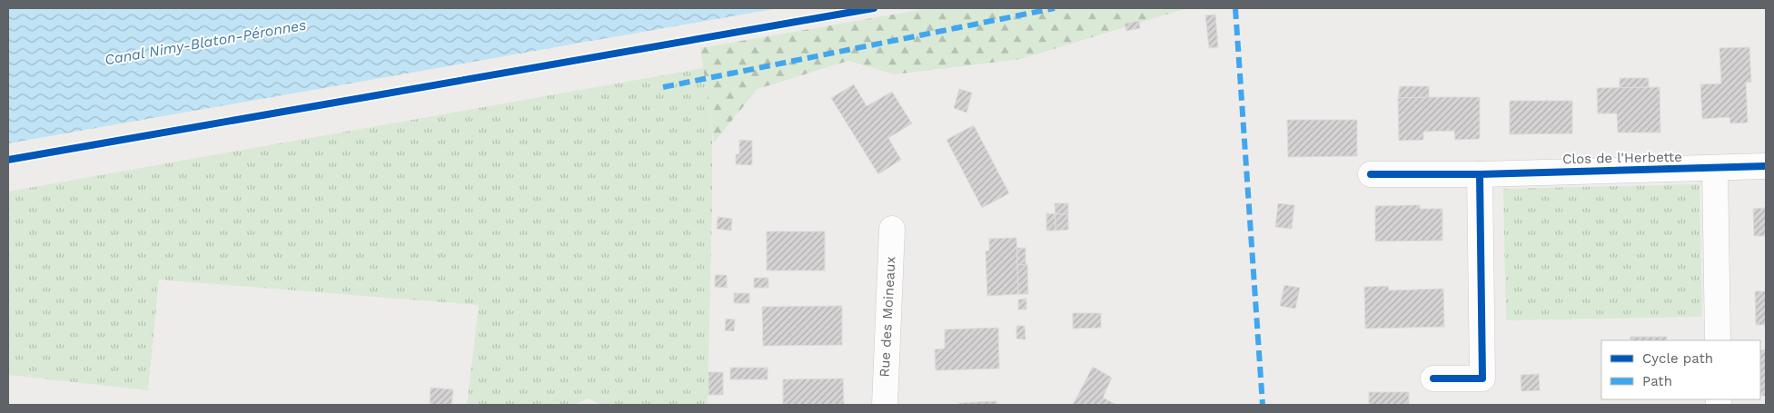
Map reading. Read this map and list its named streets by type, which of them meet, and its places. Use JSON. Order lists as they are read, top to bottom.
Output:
{
  "streets": {
    "street": ["Clos de l'Herbette", "Rue des Moineaux"]
  },
  "water": ["Canal Nimy-Blaton-Péronnes"],
  "legend": ["Cycle path", "Path"]
}
